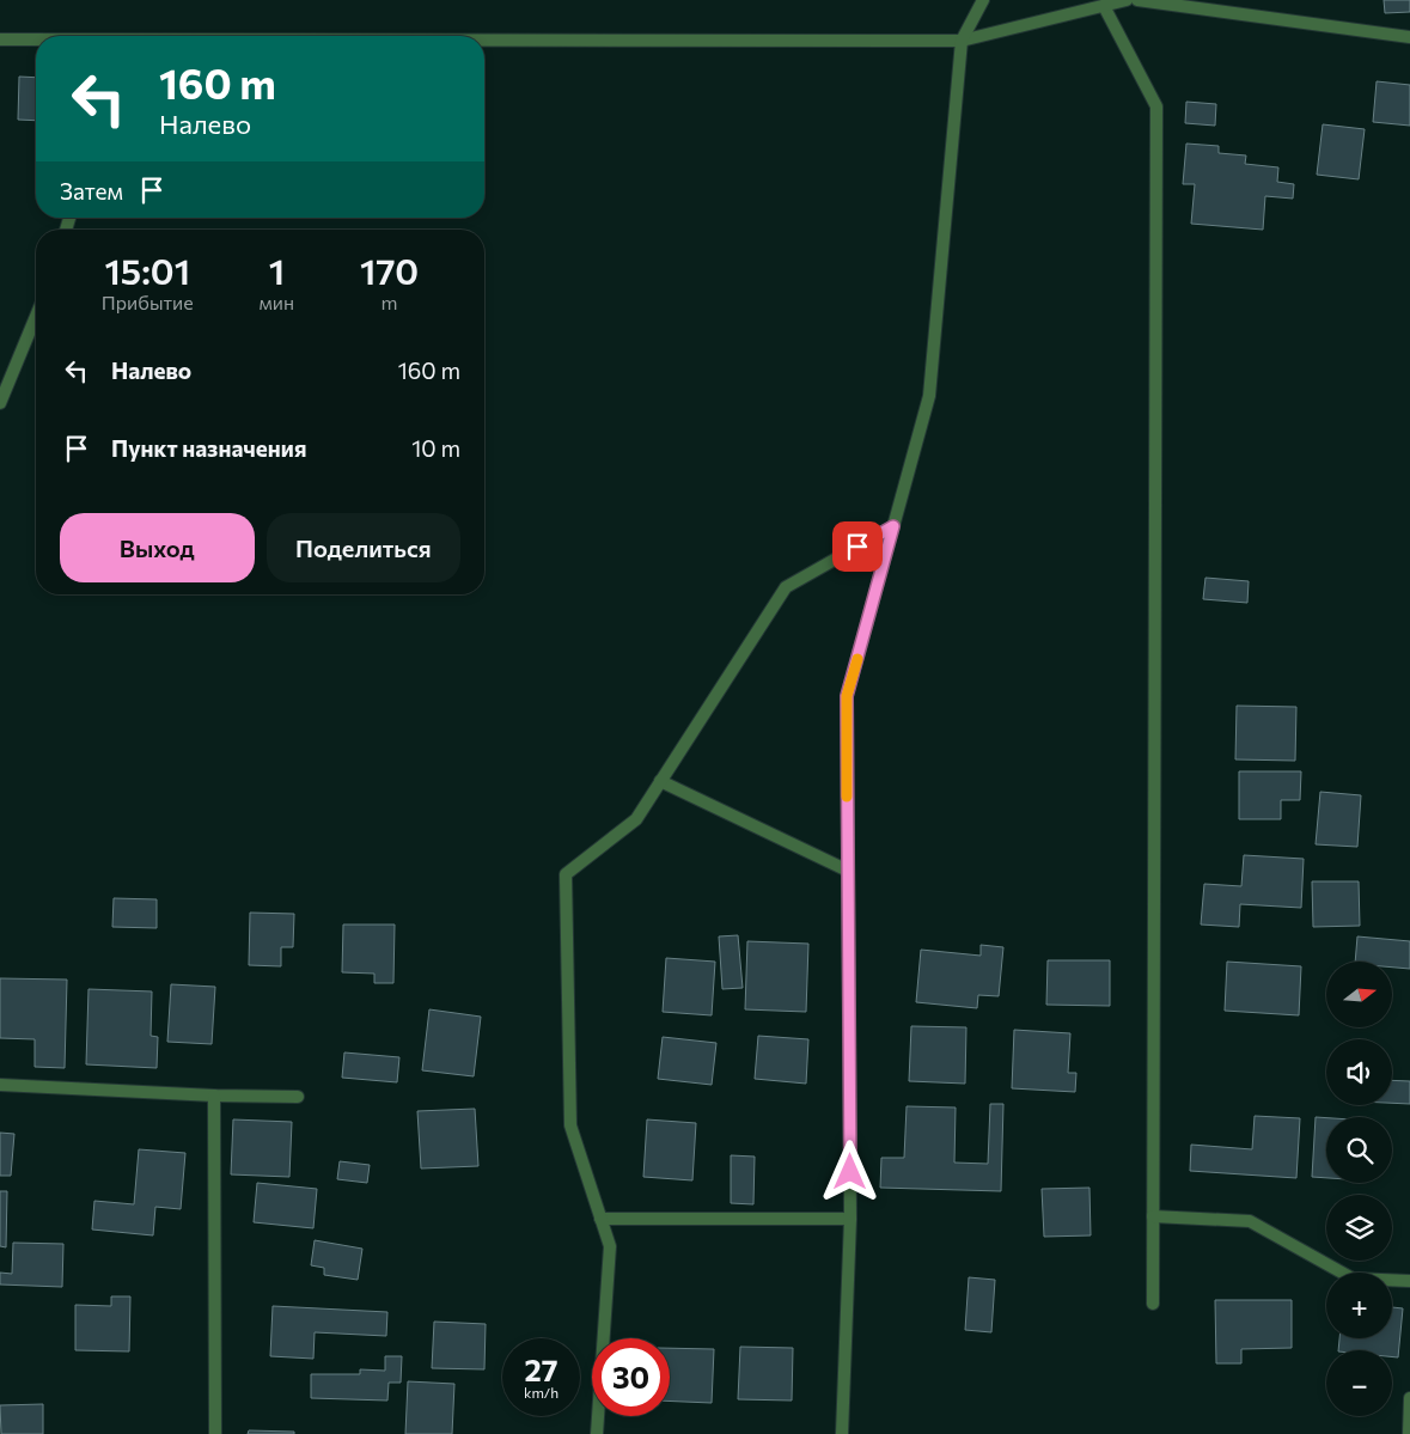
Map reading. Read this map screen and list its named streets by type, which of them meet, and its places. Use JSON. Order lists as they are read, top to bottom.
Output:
{
  "north": "right",
  "page": {
    "turn": ["160 m", "Налево"],
    "then": "Затем",
    "eta": [
      "15:01",
      "Прибытие",
      "1",
      "мин",
      "170",
      "m"
    ],
    "list": [
      {
        "name": "Налево",
        "value": "160 m"
      },
      {
        "name": "Пункт назначения",
        "value": "10 m"
      }
    ],
    "buttons": ["Выход", "Поделиться"],
    "map_buttons": ["+", "−"],
    "speed": "27 km/h",
    "limit": "30"
  }
}
